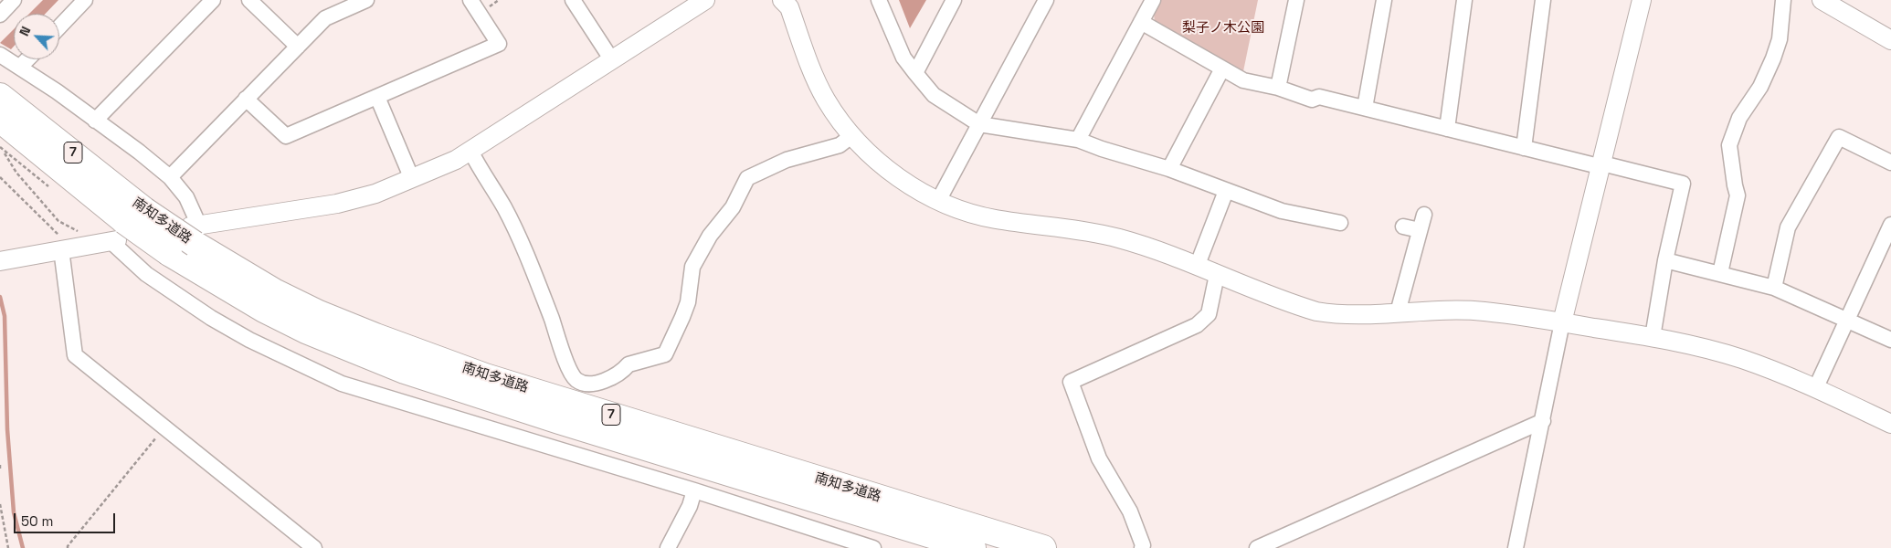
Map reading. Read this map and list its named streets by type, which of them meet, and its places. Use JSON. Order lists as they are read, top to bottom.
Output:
{
  "streets": {
    "highway": ["7", "南知多道路"]
  },
  "parks": ["梨子ノ木公園"],
  "scale_bar": "50 m",
  "north": "top left"
}
